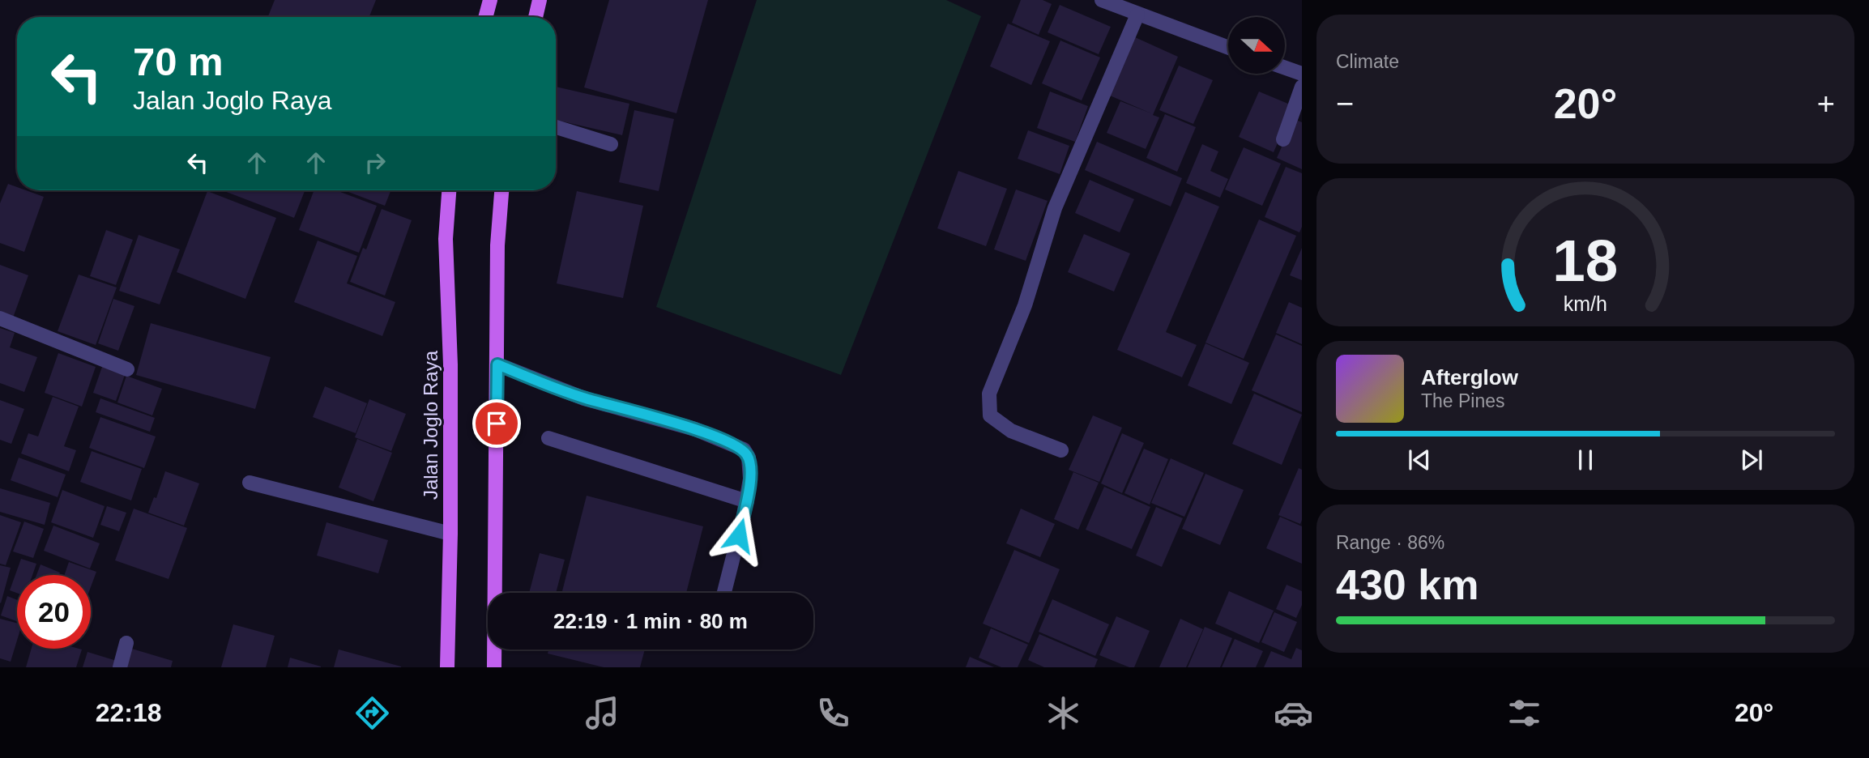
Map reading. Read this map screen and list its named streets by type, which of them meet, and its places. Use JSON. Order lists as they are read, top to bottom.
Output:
{
  "streets": {
    "main road": ["Jalan Joglo Raya"]
  },
  "north": "right",
  "page": {
    "tile": [
      "Climate",
      ["Range · 86%", "430 km"]
    ],
    "turn": ["70 m", "Jalan Joglo Raya"],
    "heat": ["−", "20°", "+"],
    "song": ["Afterglow", "The Pines"],
    "limit": "20",
    "trip": "22:19 · 1 min · 80 m",
    "tabs": ["22:18", "20°"],
    "gauge": ["18", "km/h"]
  }
}
